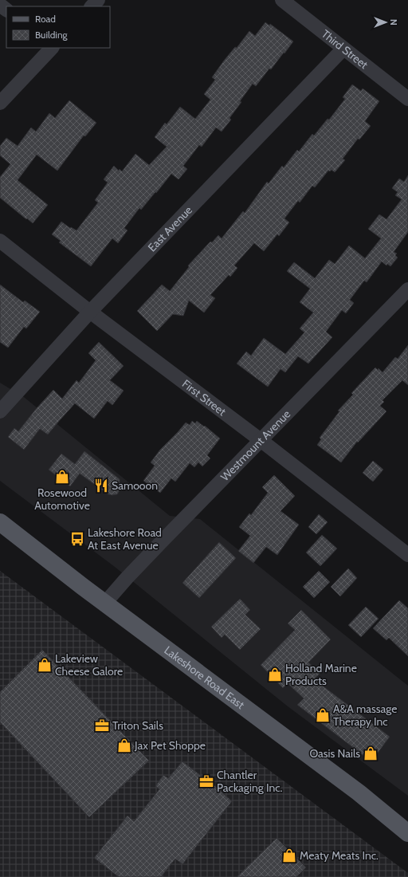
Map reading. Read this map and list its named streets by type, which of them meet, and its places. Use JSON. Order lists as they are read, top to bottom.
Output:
{
  "streets": {
    "main road": ["Lakeshore Road East"],
    "street": [
      "Third Street",
      "East Avenue",
      "First Street",
      "Westmount Avenue"
    ]
  },
  "crossings": [
    ["Third Street", "East Avenue"],
    ["East Avenue", "First Street"],
    ["First Street", "Westmount Avenue"],
    ["Westmount Avenue", "Lakeshore Road East"]
  ],
  "places": {
    "shop": [
      "Rosewood Automotive",
      "Lakeview Cheese Galore",
      "Holland Marine Products",
      "A&A massage Therapy Inc",
      "Jax Pet Shoppe",
      "Oasis Nails",
      "Meaty Meats Inc."
    ],
    "restaurant": ["Samooon"],
    "bus stop": ["Lakeshore Road At East Avenue"],
    "office": ["Triton Sails", "Chantler Packaging Inc."]
  },
  "legend": ["Road", "Building"],
  "north": "right"
}
